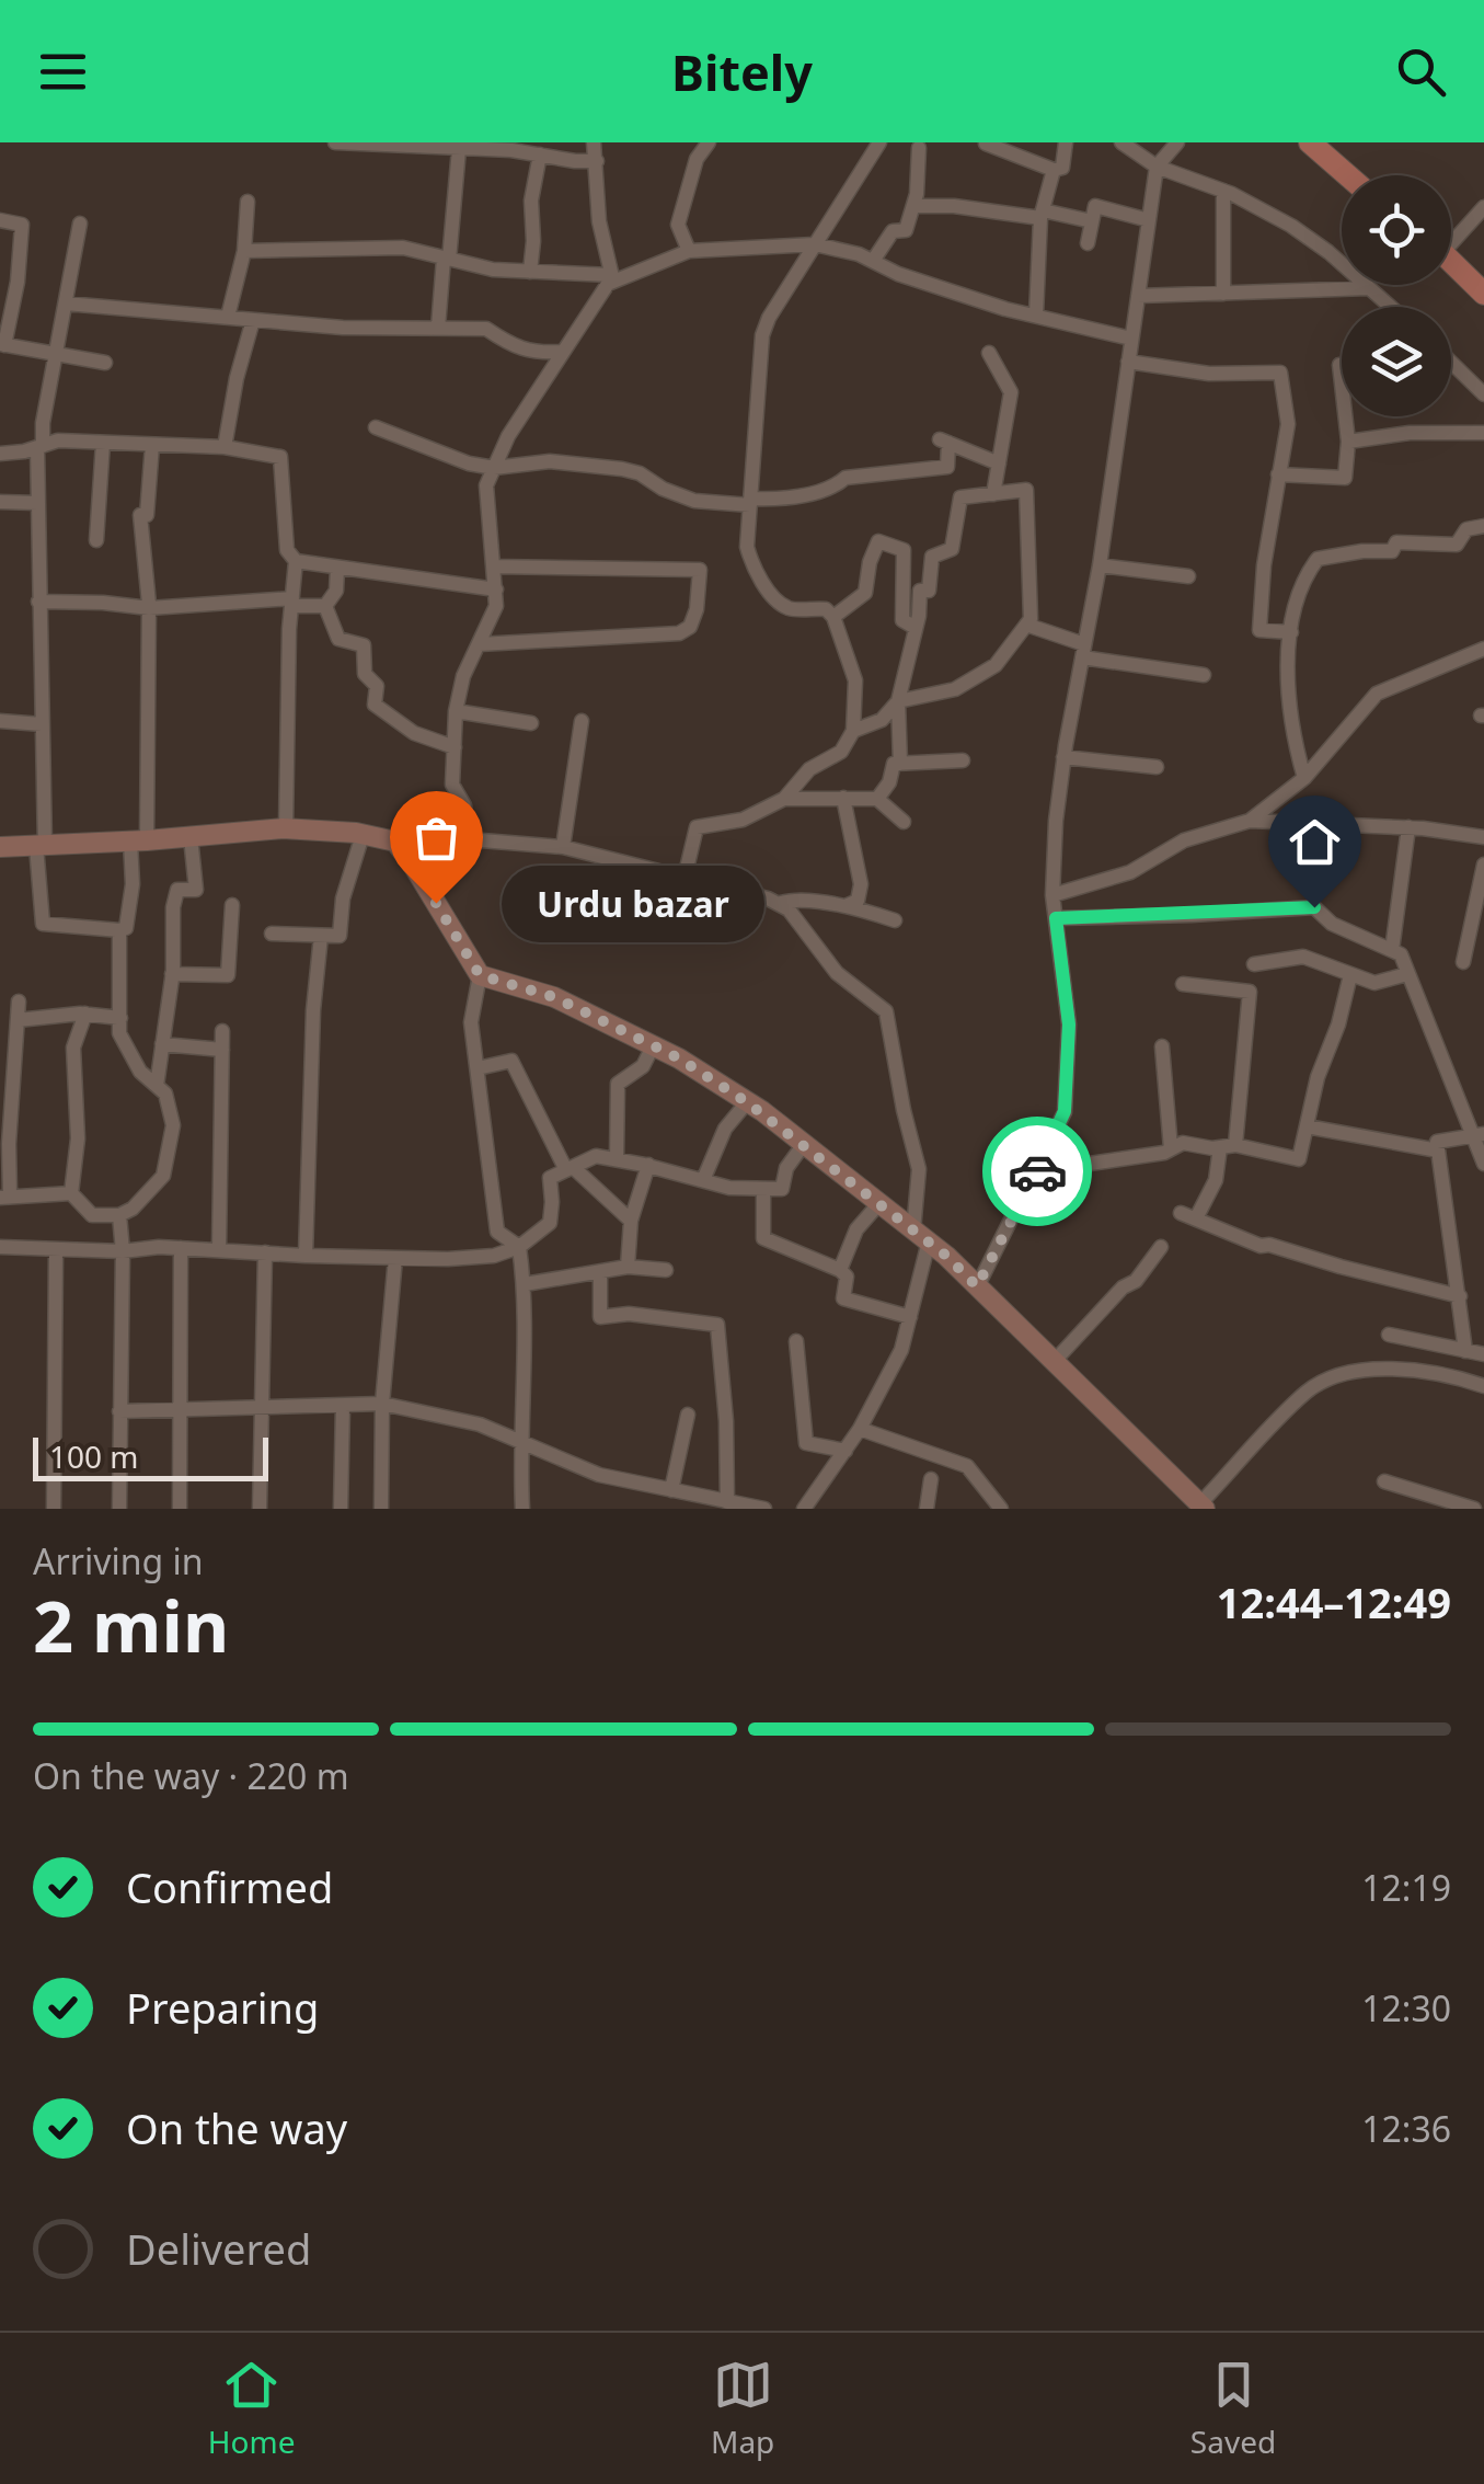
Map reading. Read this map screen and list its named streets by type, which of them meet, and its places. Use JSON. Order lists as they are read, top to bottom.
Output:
{
  "places": ["Urdu bazar"],
  "scale_bar": "100 m",
  "page": {
    "header": "Bitely",
    "bubble": "Urdu bazar",
    "scale": "100 m",
    "heading": ["2 min", "Arriving in", "12:44–12:49"],
    "bar": "On the way · 220 m",
    "list": [
      ["Confirmed", "12:19"],
      ["Preparing", "12:30"],
      ["On the way", "12:36"],
      "Delivered"
    ],
    "tabs": ["Home", "Map", "Saved"]
  }
}
